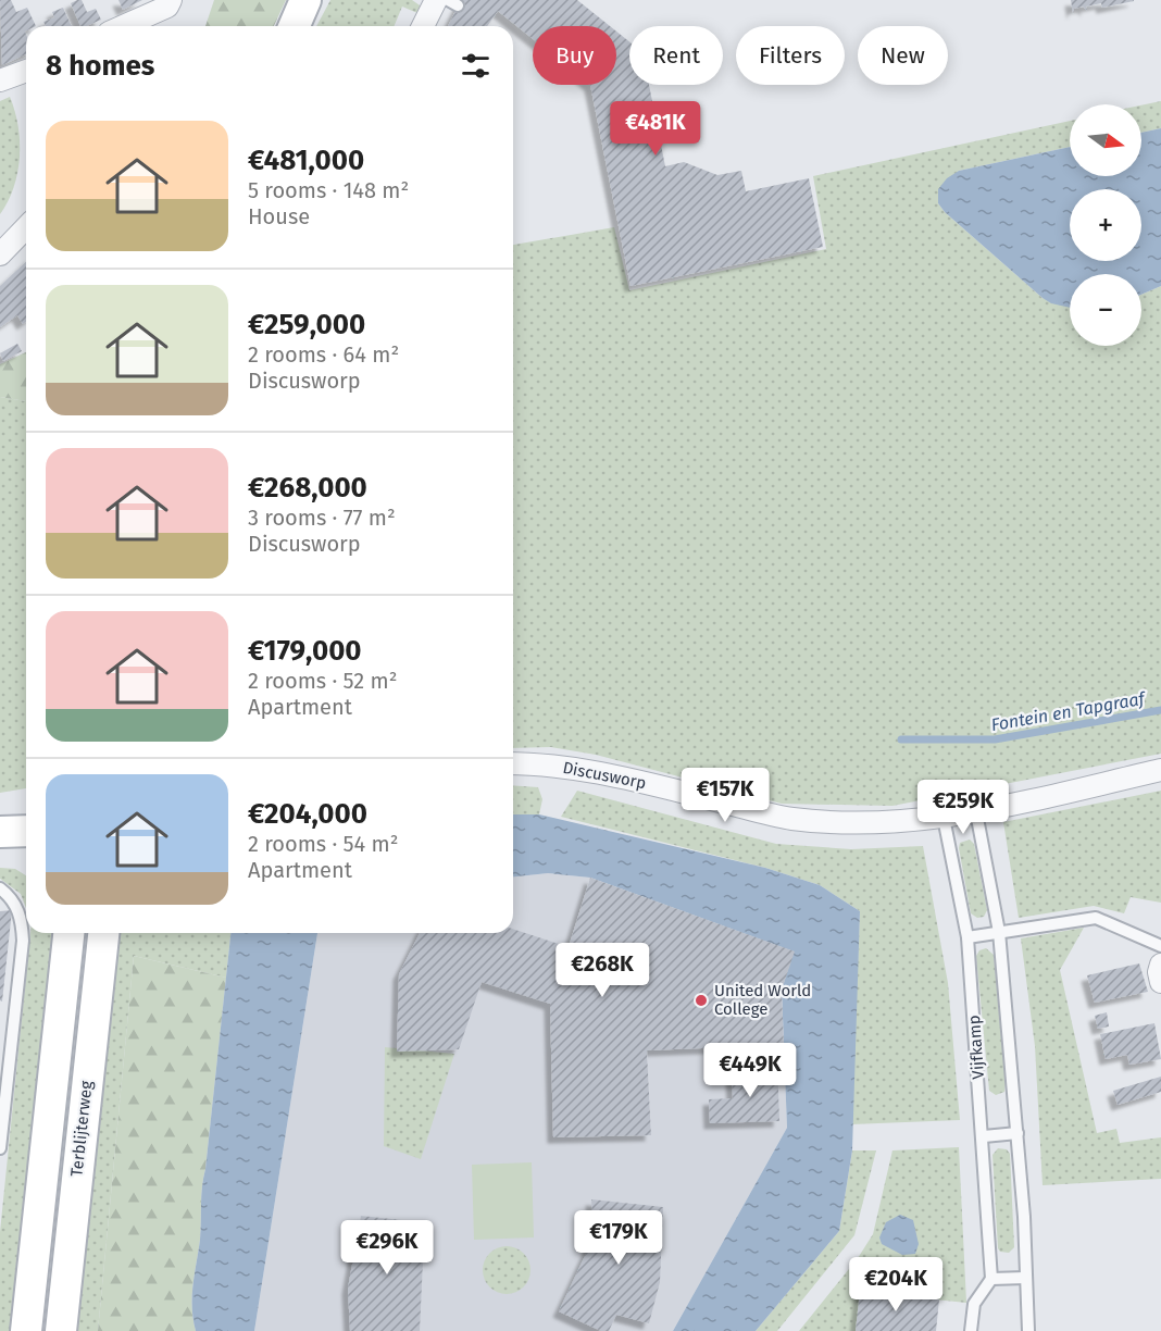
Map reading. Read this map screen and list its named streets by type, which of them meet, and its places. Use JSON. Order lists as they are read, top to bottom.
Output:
{
  "streets": {
    "main road": ["Terblijterweg"],
    "street": ["Discusworp"],
    "lane": ["Vijfkamp"]
  },
  "crossings": [
    ["Discusworp", "Vijfkamp"]
  ],
  "water": ["Fontein en Tapgraaf"],
  "places": ["United World College"],
  "north": "right",
  "page": {
    "chip": [
      "Buy",
      "Rent",
      "Filters",
      "New"
    ],
    "heading": "8 homes",
    "price": [
      "€481K",
      "€157K",
      "€259K",
      "€268K",
      "€449K",
      "€179K",
      "€296K",
      "€204K"
    ],
    "map_buttons": ["+", "−"],
    "list": [
      {
        "name": "€481,000",
        "note": "5 rooms · 148 m² · House"
      },
      {
        "name": "€259,000",
        "note": "2 rooms · 64 m² · Discusworp"
      },
      {
        "name": "€268,000",
        "note": "3 rooms · 77 m² · Discusworp"
      },
      {
        "name": "€179,000",
        "note": "2 rooms · 52 m² · Apartment"
      },
      {
        "name": "€204,000",
        "note": "2 rooms · 54 m² · Apartment"
      }
    ]
  }
}
